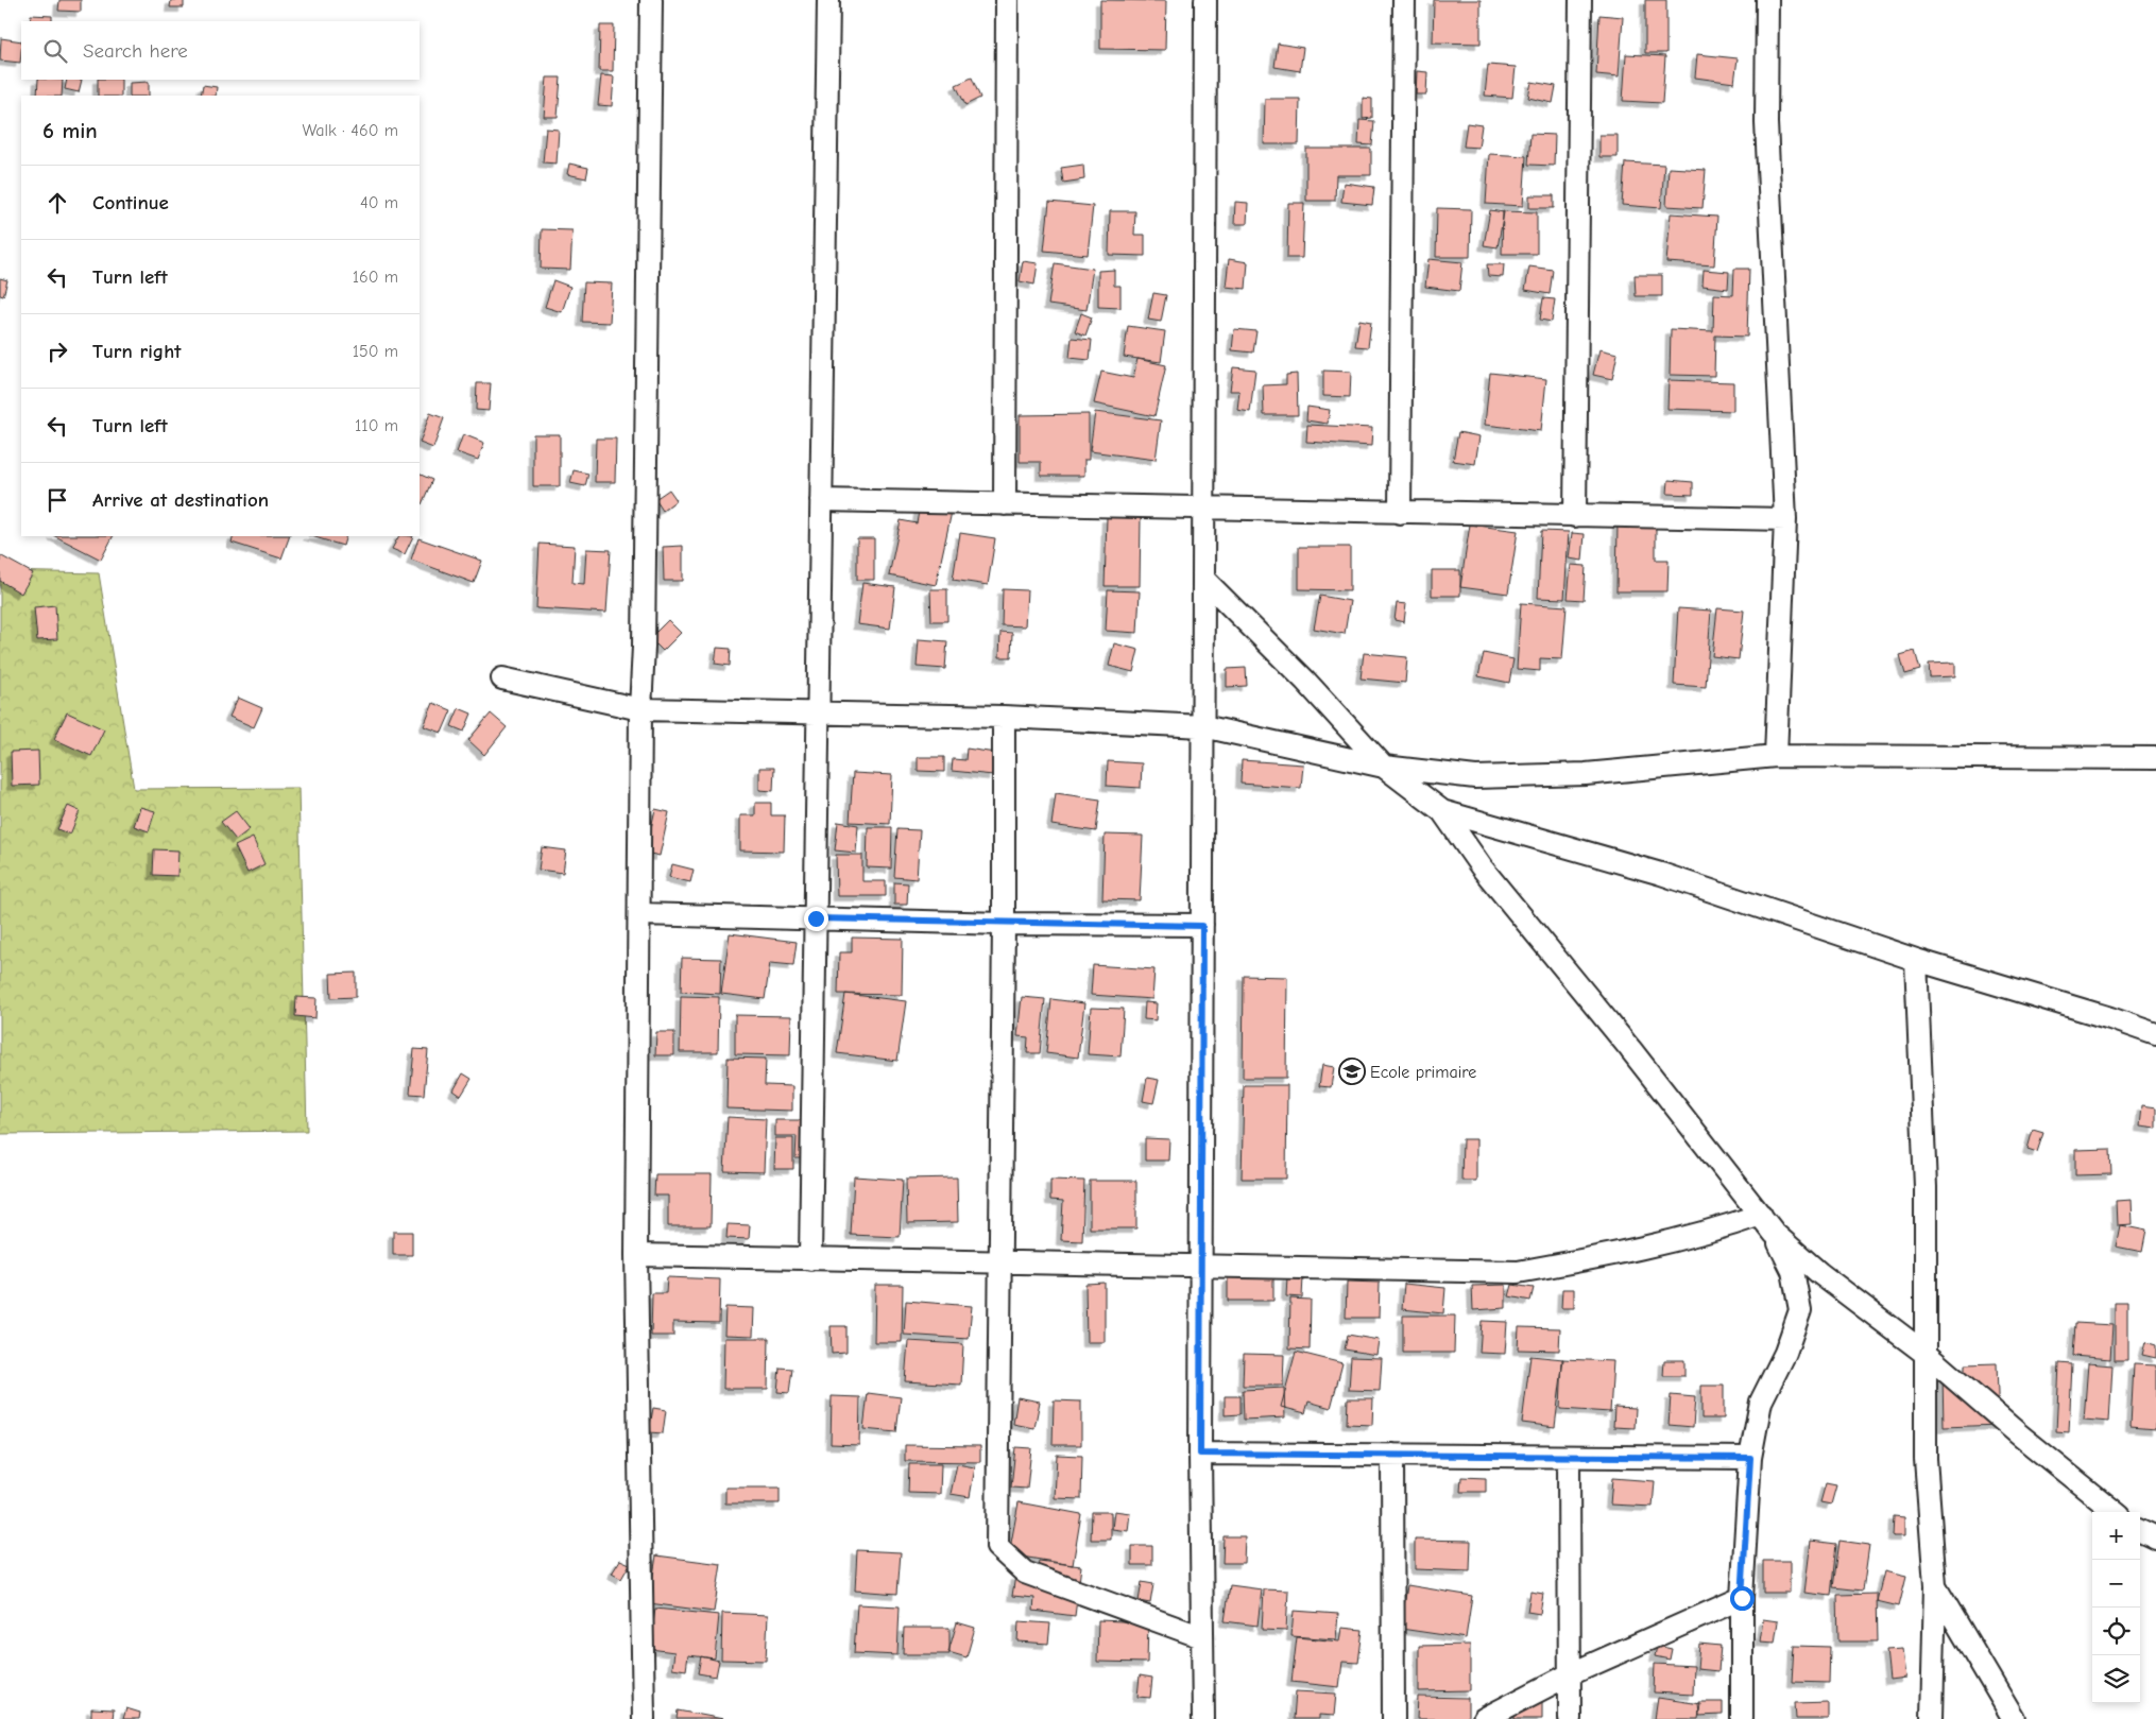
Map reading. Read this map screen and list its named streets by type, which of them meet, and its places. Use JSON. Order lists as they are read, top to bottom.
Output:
{
  "places": {
    "school or university": ["Ecole primaire"]
  },
  "page": {
    "search": "Search here",
    "heading": ["6 min", "Walk · 460 m"],
    "list": [
      ["Continue", "40 m"],
      ["Turn left", "160 m"],
      ["Turn right", "150 m"],
      ["Turn left", "110 m"],
      "Arrive at destination"
    ],
    "map_buttons": ["+", "−"]
  }
}
